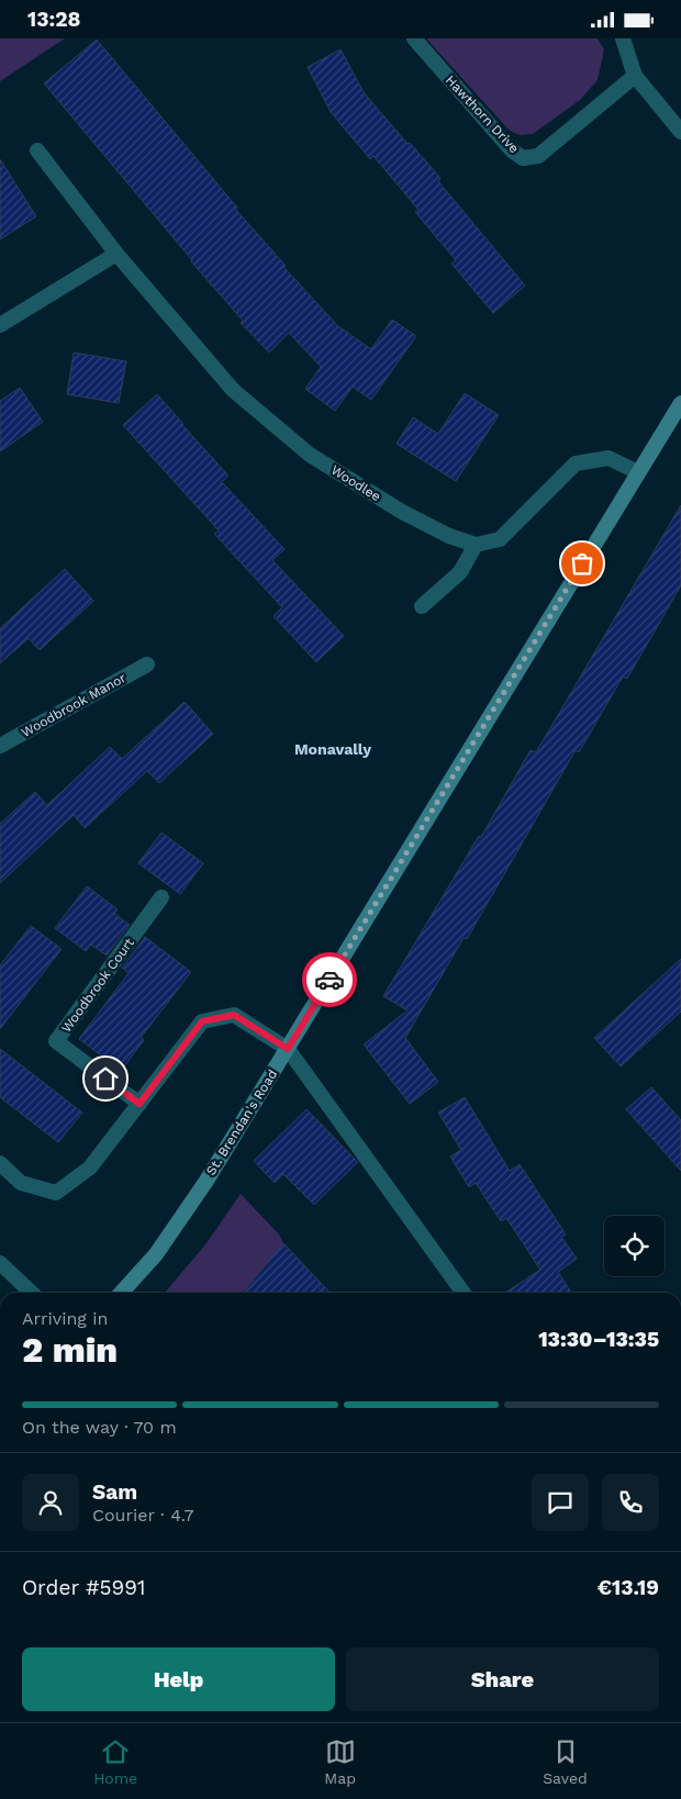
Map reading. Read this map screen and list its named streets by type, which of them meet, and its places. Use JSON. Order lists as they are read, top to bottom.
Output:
{
  "streets": {
    "main road": ["St. Brendan's Road"],
    "street": [
      "Hawthorn Drive",
      "Woodlee",
      "Woodbrook Manor",
      "Woodbrook Court"
    ]
  },
  "districts": ["Monavally"],
  "page": {
    "status": "13:28",
    "heading": ["2 min", "Arriving in", "13:30–13:35"],
    "panel": [
      "Sam",
      "Courier · 4.7",
      "Order #5991",
      "€13.19"
    ],
    "bar": "On the way · 70 m",
    "buttons": ["Help", "Share"],
    "tabs": ["Home", "Map", "Saved"]
  }
}
